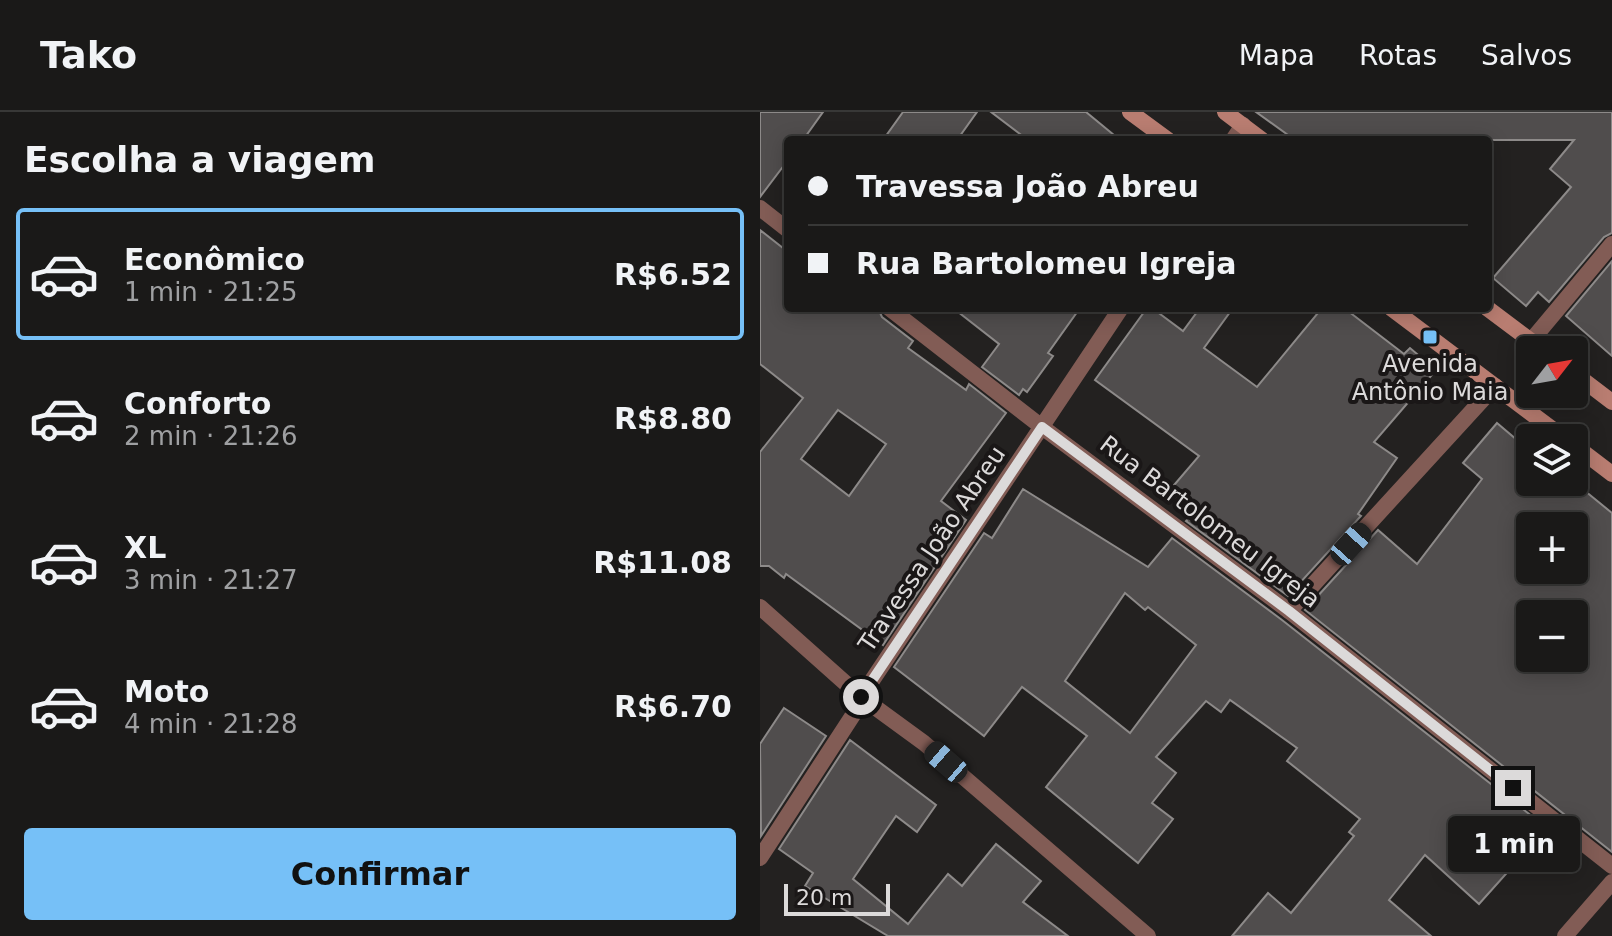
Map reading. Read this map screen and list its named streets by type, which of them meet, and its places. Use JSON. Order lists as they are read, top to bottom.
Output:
{
  "streets": {
    "street": ["Rua Bartolomeu Igreja", "Travessa João Abreu"]
  },
  "crossings": [
    ["Rua Bartolomeu Igreja", "Travessa João Abreu"]
  ],
  "places": {
    "transit": ["Avenida Antônio Maia"]
  },
  "scale_bar": "20 m",
  "north": "top right",
  "page": {
    "header": "Tako",
    "nav": ["Mapa", "Rotas", "Salvos"],
    "heading": "Escolha a viagem",
    "banner": ["Travessa João Abreu", "Rua Bartolomeu Igreja"],
    "list": [
      {
        "name": "Econômico",
        "note": "1 min · 21:25",
        "value": "R$6.52"
      },
      {
        "name": "Conforto",
        "note": "2 min · 21:26",
        "value": "R$8.80"
      },
      {
        "name": "XL",
        "note": "3 min · 21:27",
        "value": "R$11.08"
      },
      {
        "name": "Moto",
        "note": "4 min · 21:28",
        "value": "R$6.70"
      }
    ],
    "map_buttons": ["+", "−"],
    "buttons": "Confirmar",
    "bubble": "1 min",
    "scale": "20 m"
  }
}
